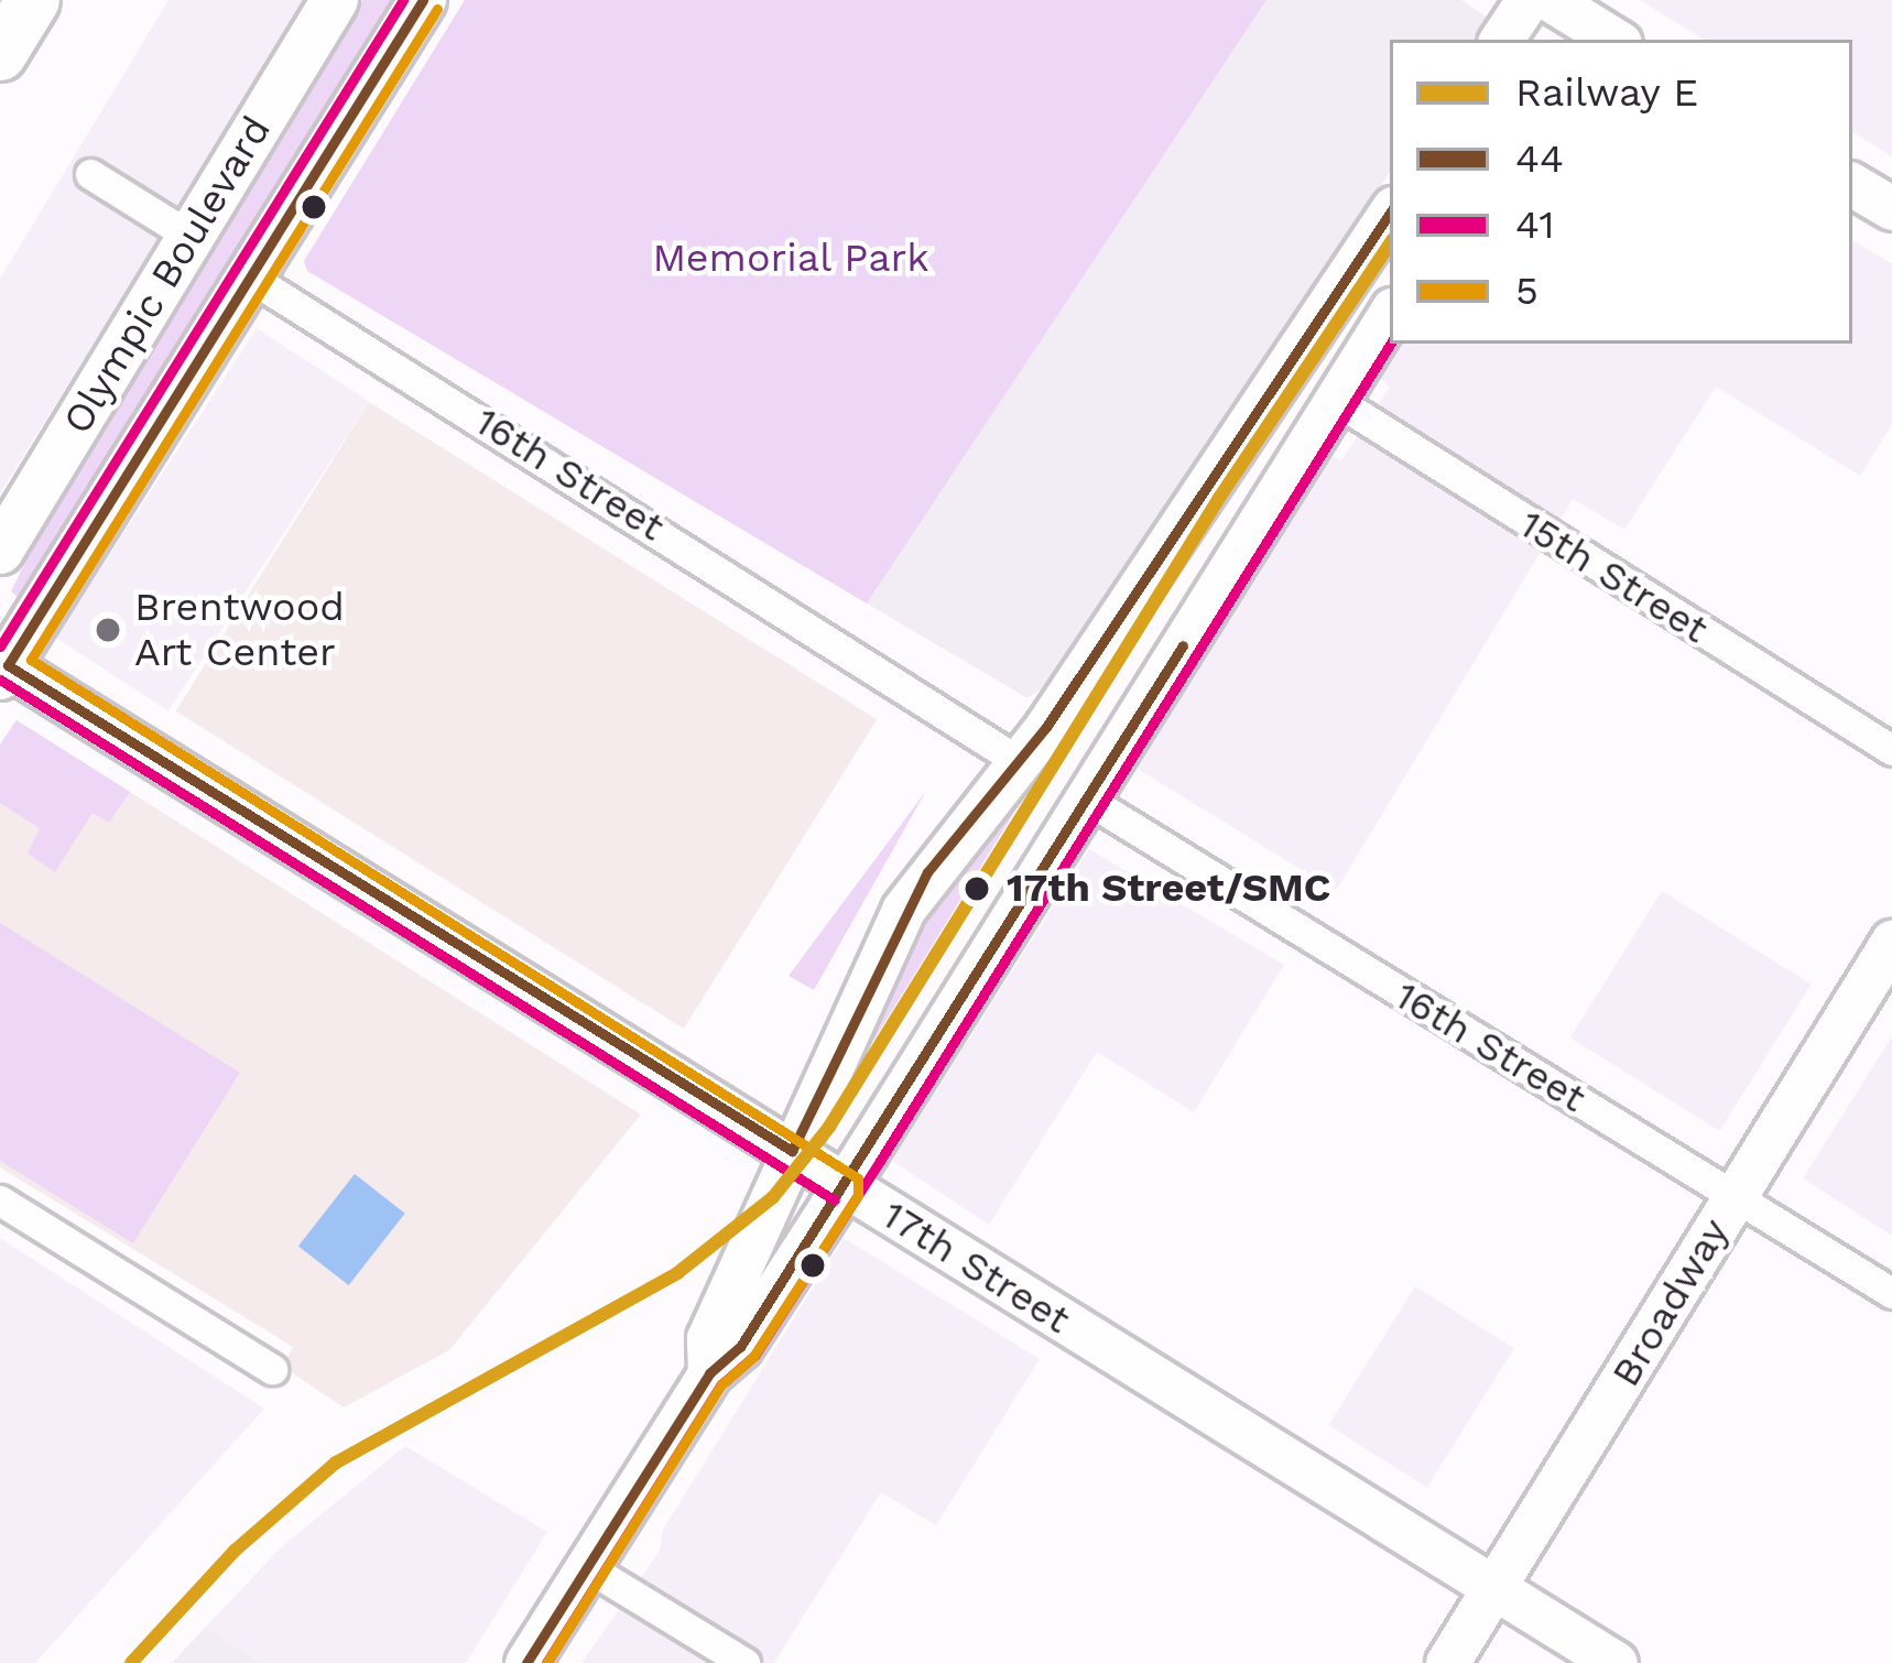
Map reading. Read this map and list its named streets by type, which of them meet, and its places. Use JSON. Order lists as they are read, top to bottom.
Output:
{
  "streets": {
    "main road": ["Olympic Boulevard", "17th Street", "Broadway"],
    "street": ["16th Street", "15th Street"]
  },
  "crossings": [
    ["Olympic Boulevard", "16th Street"],
    ["Olympic Boulevard", "17th Street"],
    ["16th Street", "Broadway"],
    ["17th Street", "Broadway"]
  ],
  "parks": ["Memorial Park"],
  "places": ["Brentwood Art Center", "17th Street/SMC"],
  "lines": [
    "transit line 44",
    "transit line 41",
    "transit line 5",
    "rail line E"
  ],
  "legend": [
    "Railway E",
    "44",
    "41",
    "5"
  ]
}
